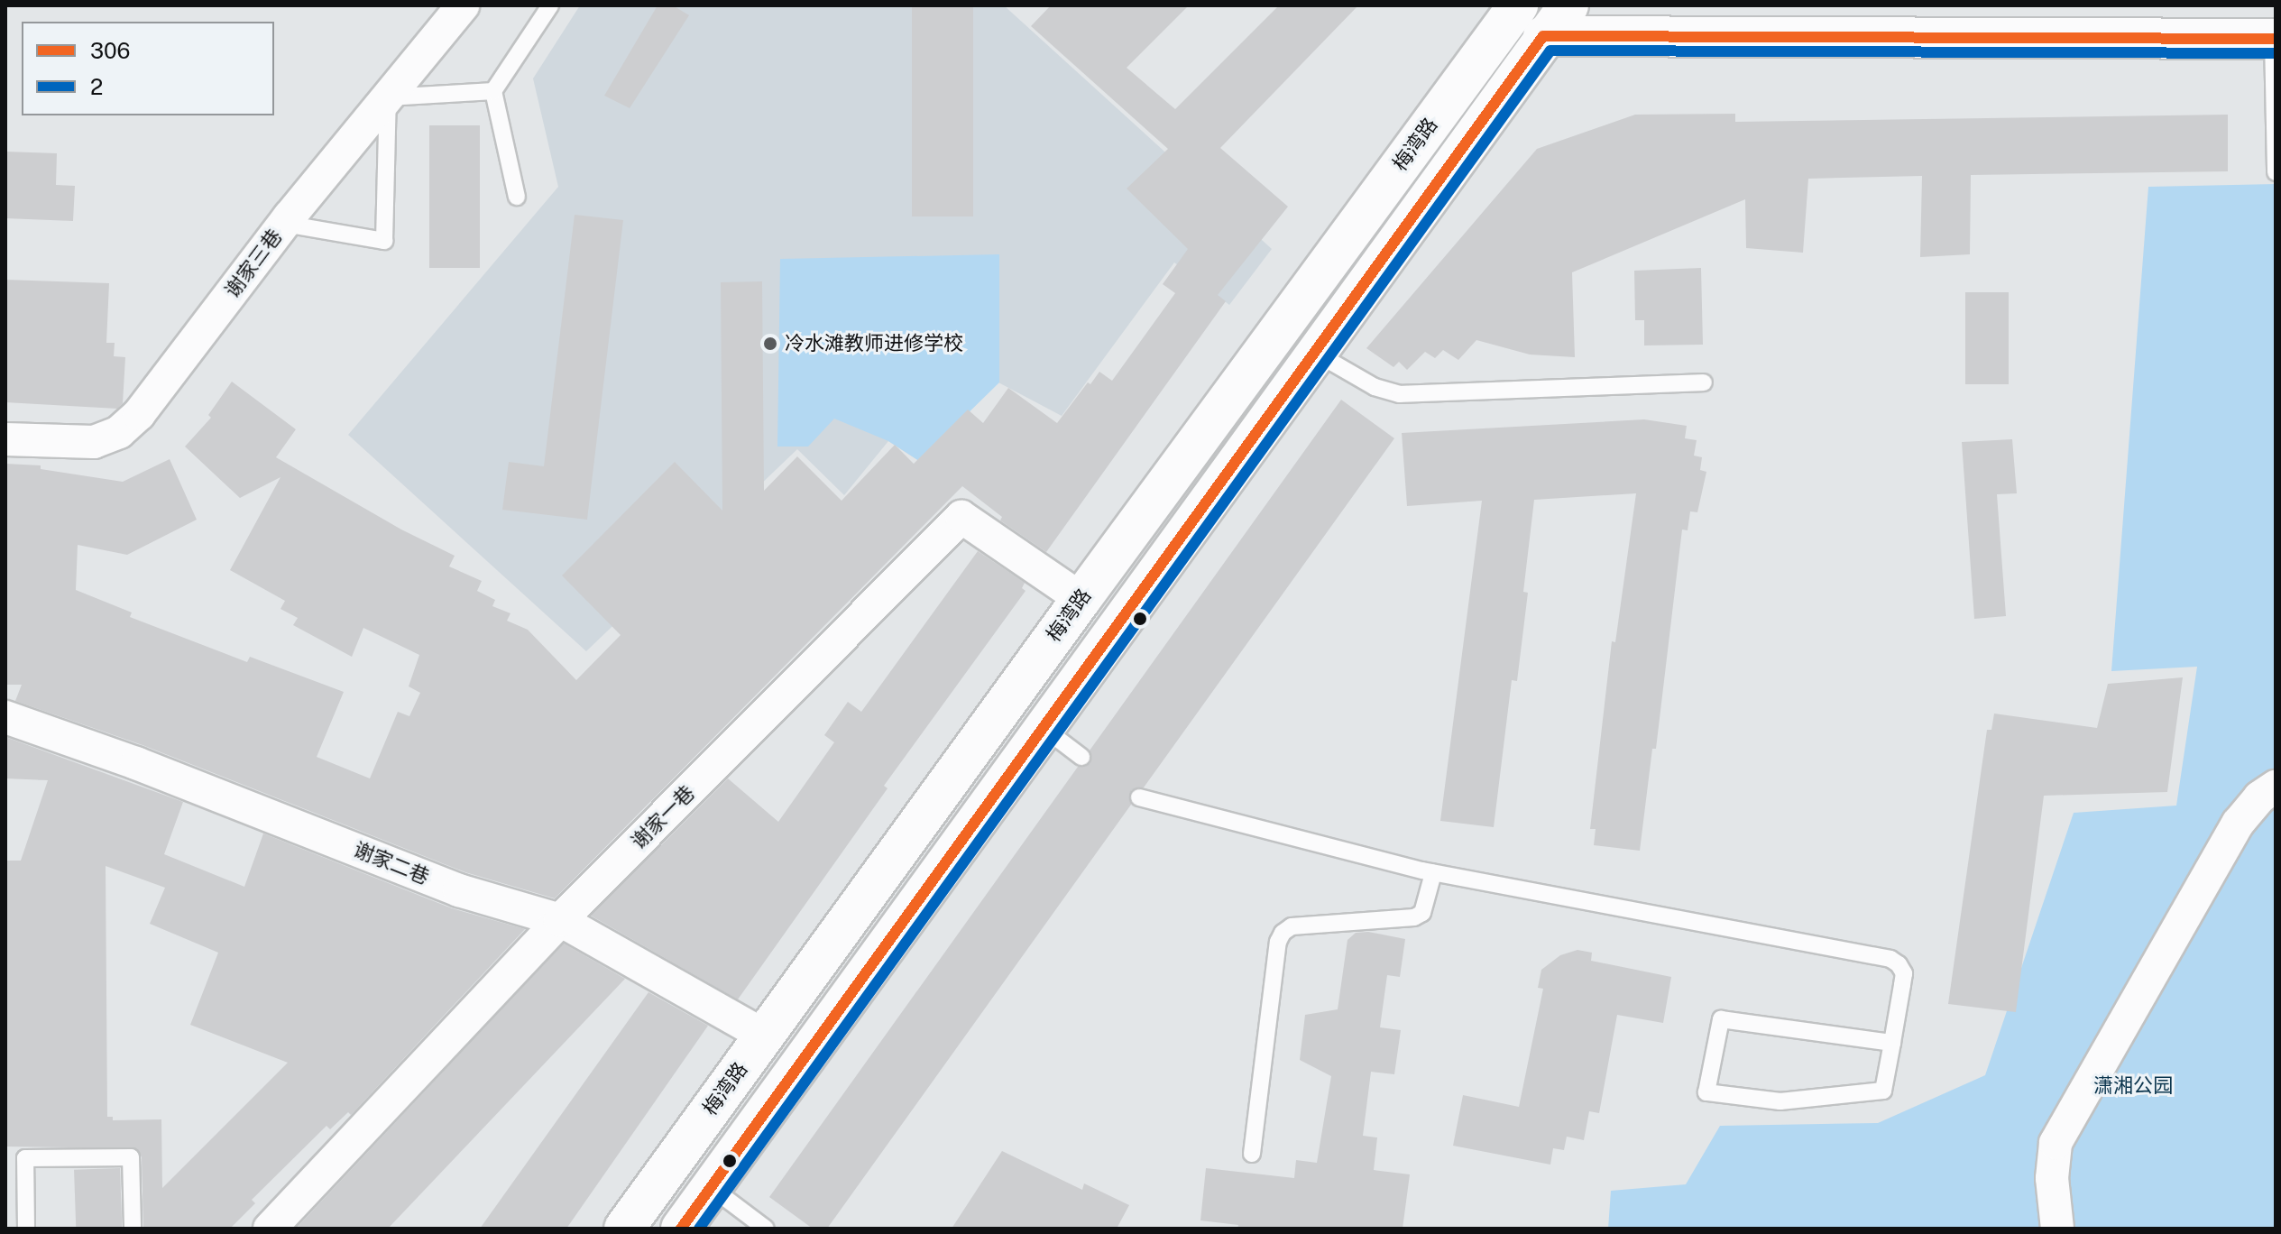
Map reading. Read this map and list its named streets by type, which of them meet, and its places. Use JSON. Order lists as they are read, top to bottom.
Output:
{
  "streets": {
    "street": [
      "梅湾路",
      "谢家三巷",
      "谢家一巷",
      "谢家二巷"
    ]
  },
  "crossings": [
    ["梅湾路", "谢家一巷"],
    ["梅湾路", "谢家二巷"],
    ["谢家一巷", "谢家二巷"]
  ],
  "parks": ["潇湘公园"],
  "places": ["冷水滩教师进修学校"],
  "lines": ["transit line 306", "transit line 2"],
  "legend": ["306", "2"]
}
